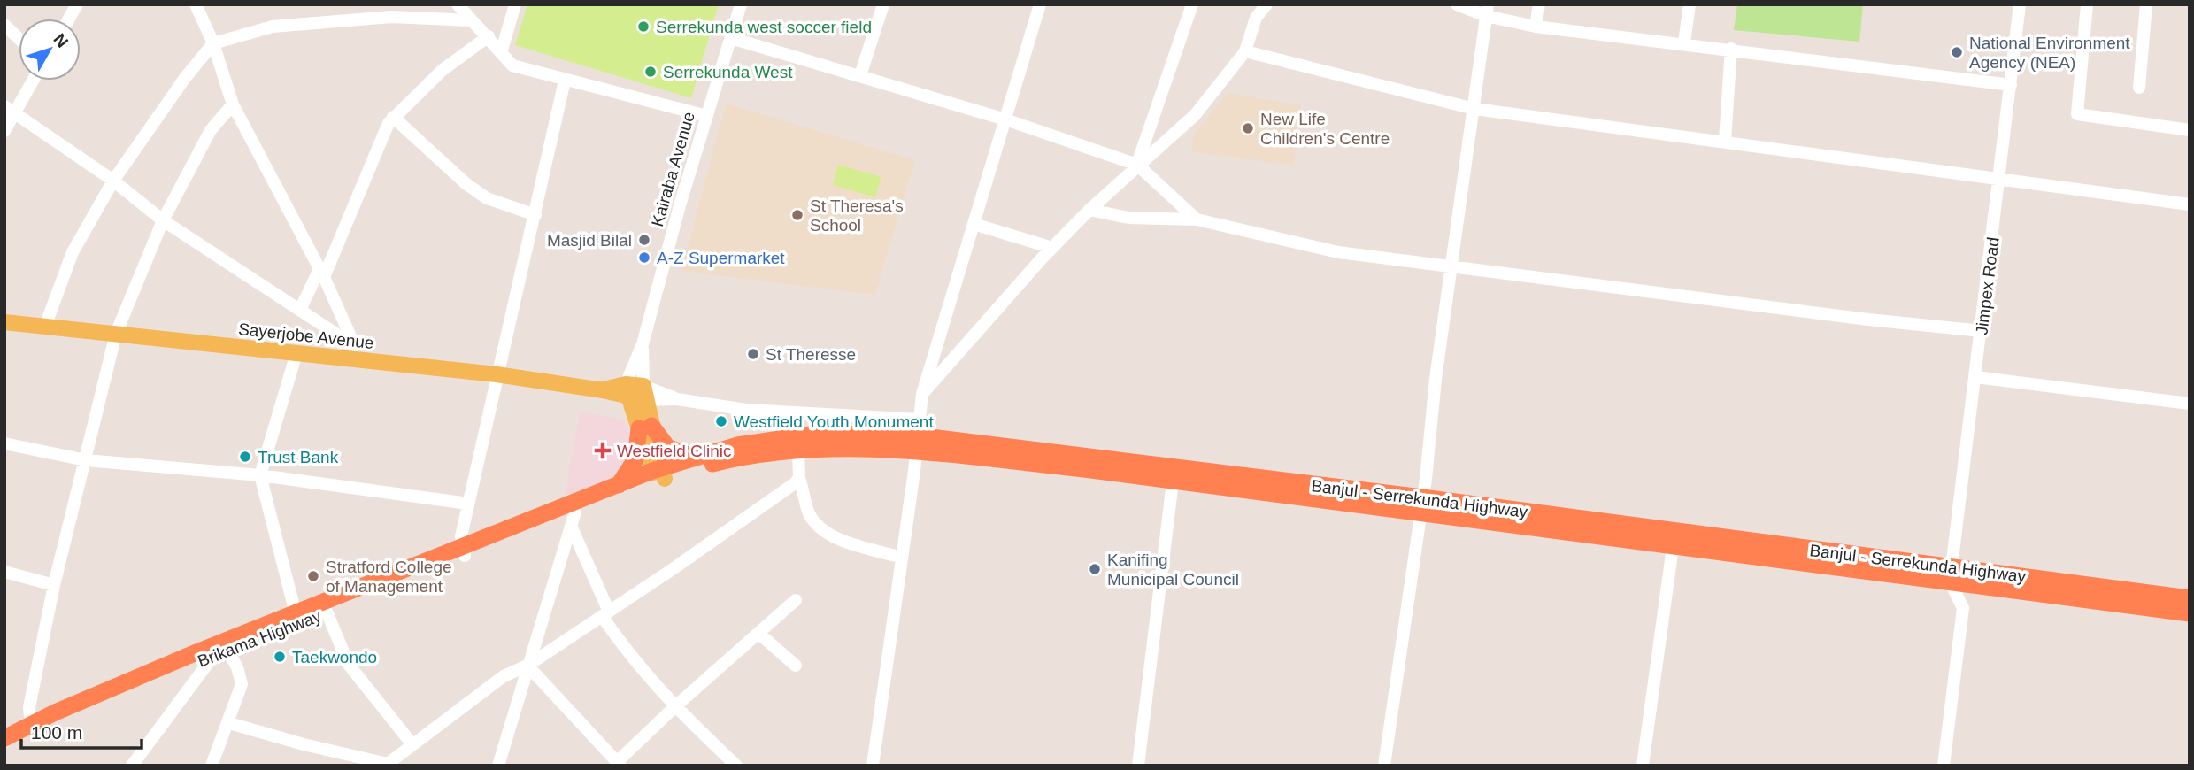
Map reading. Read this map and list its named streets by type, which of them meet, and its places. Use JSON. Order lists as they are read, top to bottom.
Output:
{
  "streets": {
    "highway": ["Banjul - Serrekunda Highway", "Brikama Highway"],
    "main road": ["Kairaba Avenue", "Sayerjobe Avenue"],
    "street": ["Jimpex Road"]
  },
  "crossings": [
    ["Kairaba Avenue", "Sayerjobe Avenue"],
    ["Kairaba Avenue", "Banjul - Serrekunda Highway"],
    ["Kairaba Avenue", "Brikama Highway"],
    ["Jimpex Road", "Banjul - Serrekunda Highway"],
    ["Banjul - Serrekunda Highway", "Brikama Highway"]
  ],
  "places": {
    "other": [
      "Serrekunda west soccer field",
      "National Environment Agency (NEA)",
      "Serrekunda West",
      "New Life Children's Centre",
      "St Theresa's School",
      "Masjid Bilal",
      "A-Z Supermarket",
      "St Theresse",
      "Westfield Youth Monument",
      "Trust Bank",
      "Kanifing Municipal Council",
      "Stratford College of Management",
      "Taekwondo"
    ],
    "health": ["Westfield Clinic"]
  },
  "scale_bar": "100 m",
  "north": "top right"
}
